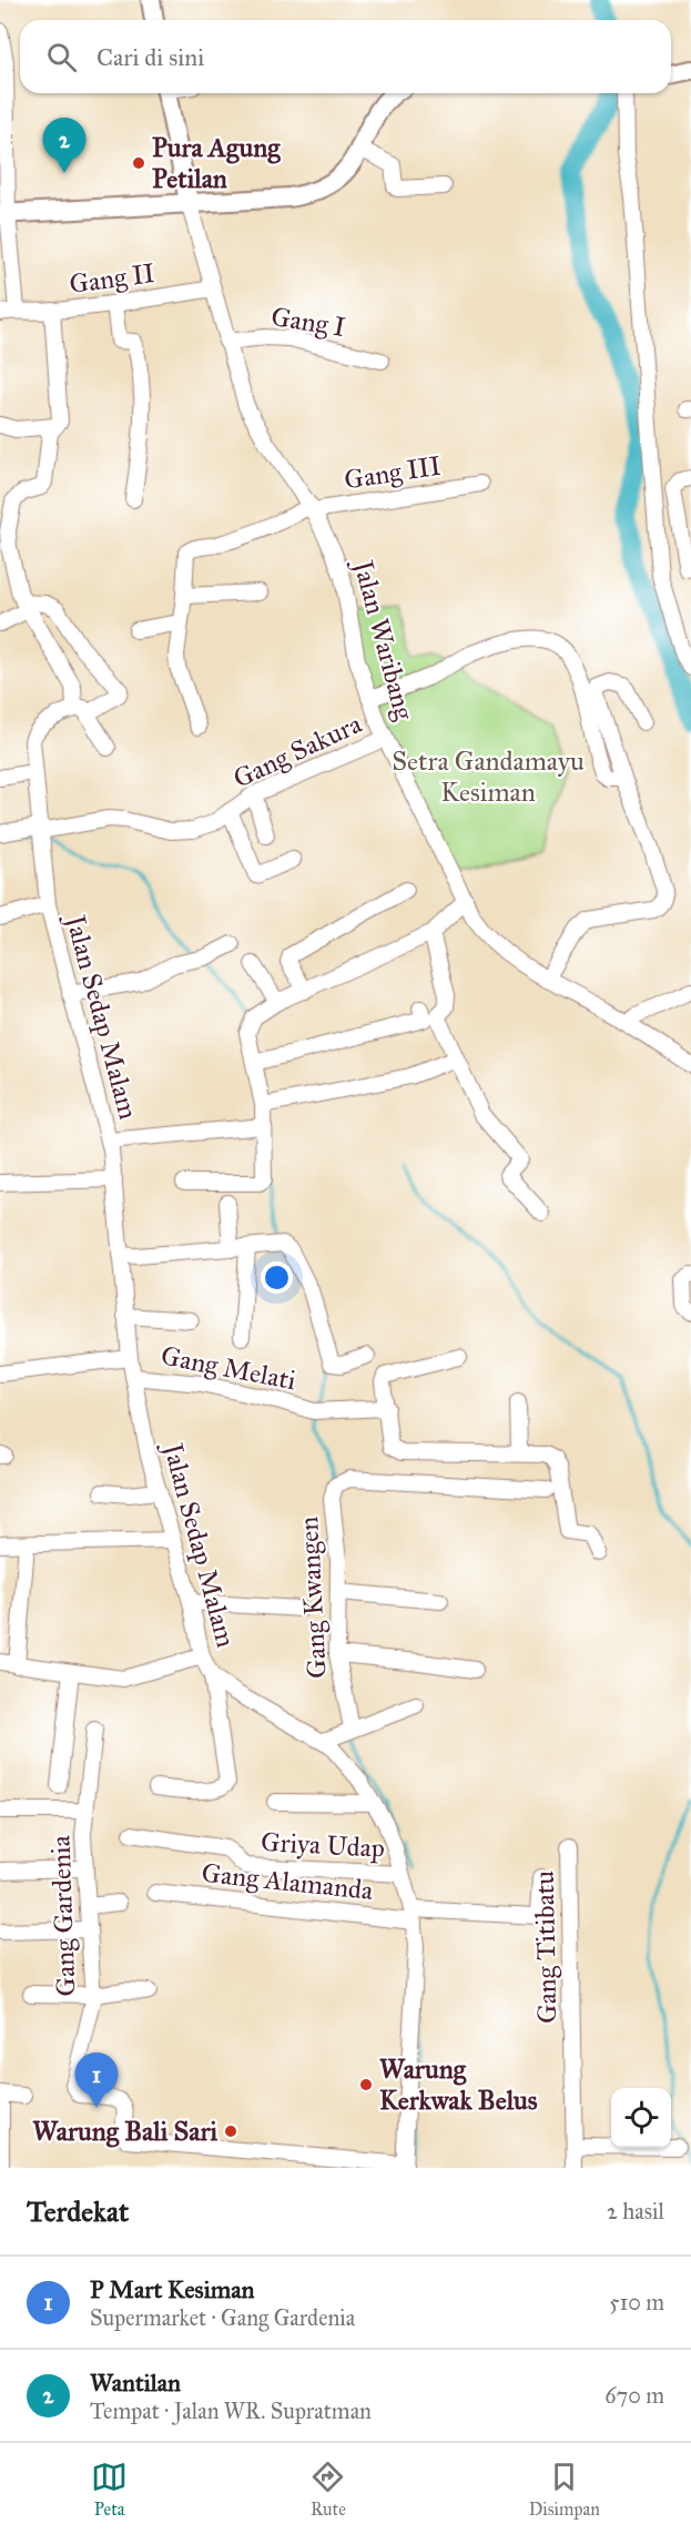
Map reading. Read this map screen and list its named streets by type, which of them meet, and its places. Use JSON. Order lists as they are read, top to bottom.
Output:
{
  "streets": {
    "street": [
      "Gang II",
      "Gang I",
      "Gang III",
      "Jalan Waribang",
      "Gang Sakura",
      "Jalan Sedap Malam",
      "Gang Melati",
      "Gang Kwangen",
      "Griya Udap",
      "Gang Alamanda",
      "Gang Gardenia",
      "Gang Titibatu"
    ]
  },
  "crossings": [
    ["Gang II", "Jalan Waribang"],
    ["Gang I", "Jalan Waribang"],
    ["Gang III", "Jalan Waribang"],
    ["Jalan Waribang", "Gang Sakura"],
    ["Jalan Sedap Malam", "Gang Melati"],
    ["Jalan Sedap Malam", "Griya Udap"],
    ["Jalan Sedap Malam", "Gang Alamanda"],
    ["Jalan Sedap Malam", "Gang Gardenia"]
  ],
  "parks": ["Setra Gandamayu Kesiman"],
  "places": ["Pura Agung Petilan", "Warung Kerkwak Belus", "Warung Bali Sari"],
  "page": {
    "search": "Cari di sini",
    "pins": ["2", "1"],
    "heading": ["Terdekat", "2 hasil"],
    "list": [
      {
        "mark": "1",
        "name": "P Mart Kesiman",
        "note": "Supermarket · Gang Gardenia",
        "value": "510 m"
      },
      {
        "mark": "2",
        "name": "Wantilan",
        "note": "Tempat · Jalan WR. Supratman",
        "value": "670 m"
      }
    ],
    "nav": ["Peta", "Rute", "Disimpan"]
  }
}
